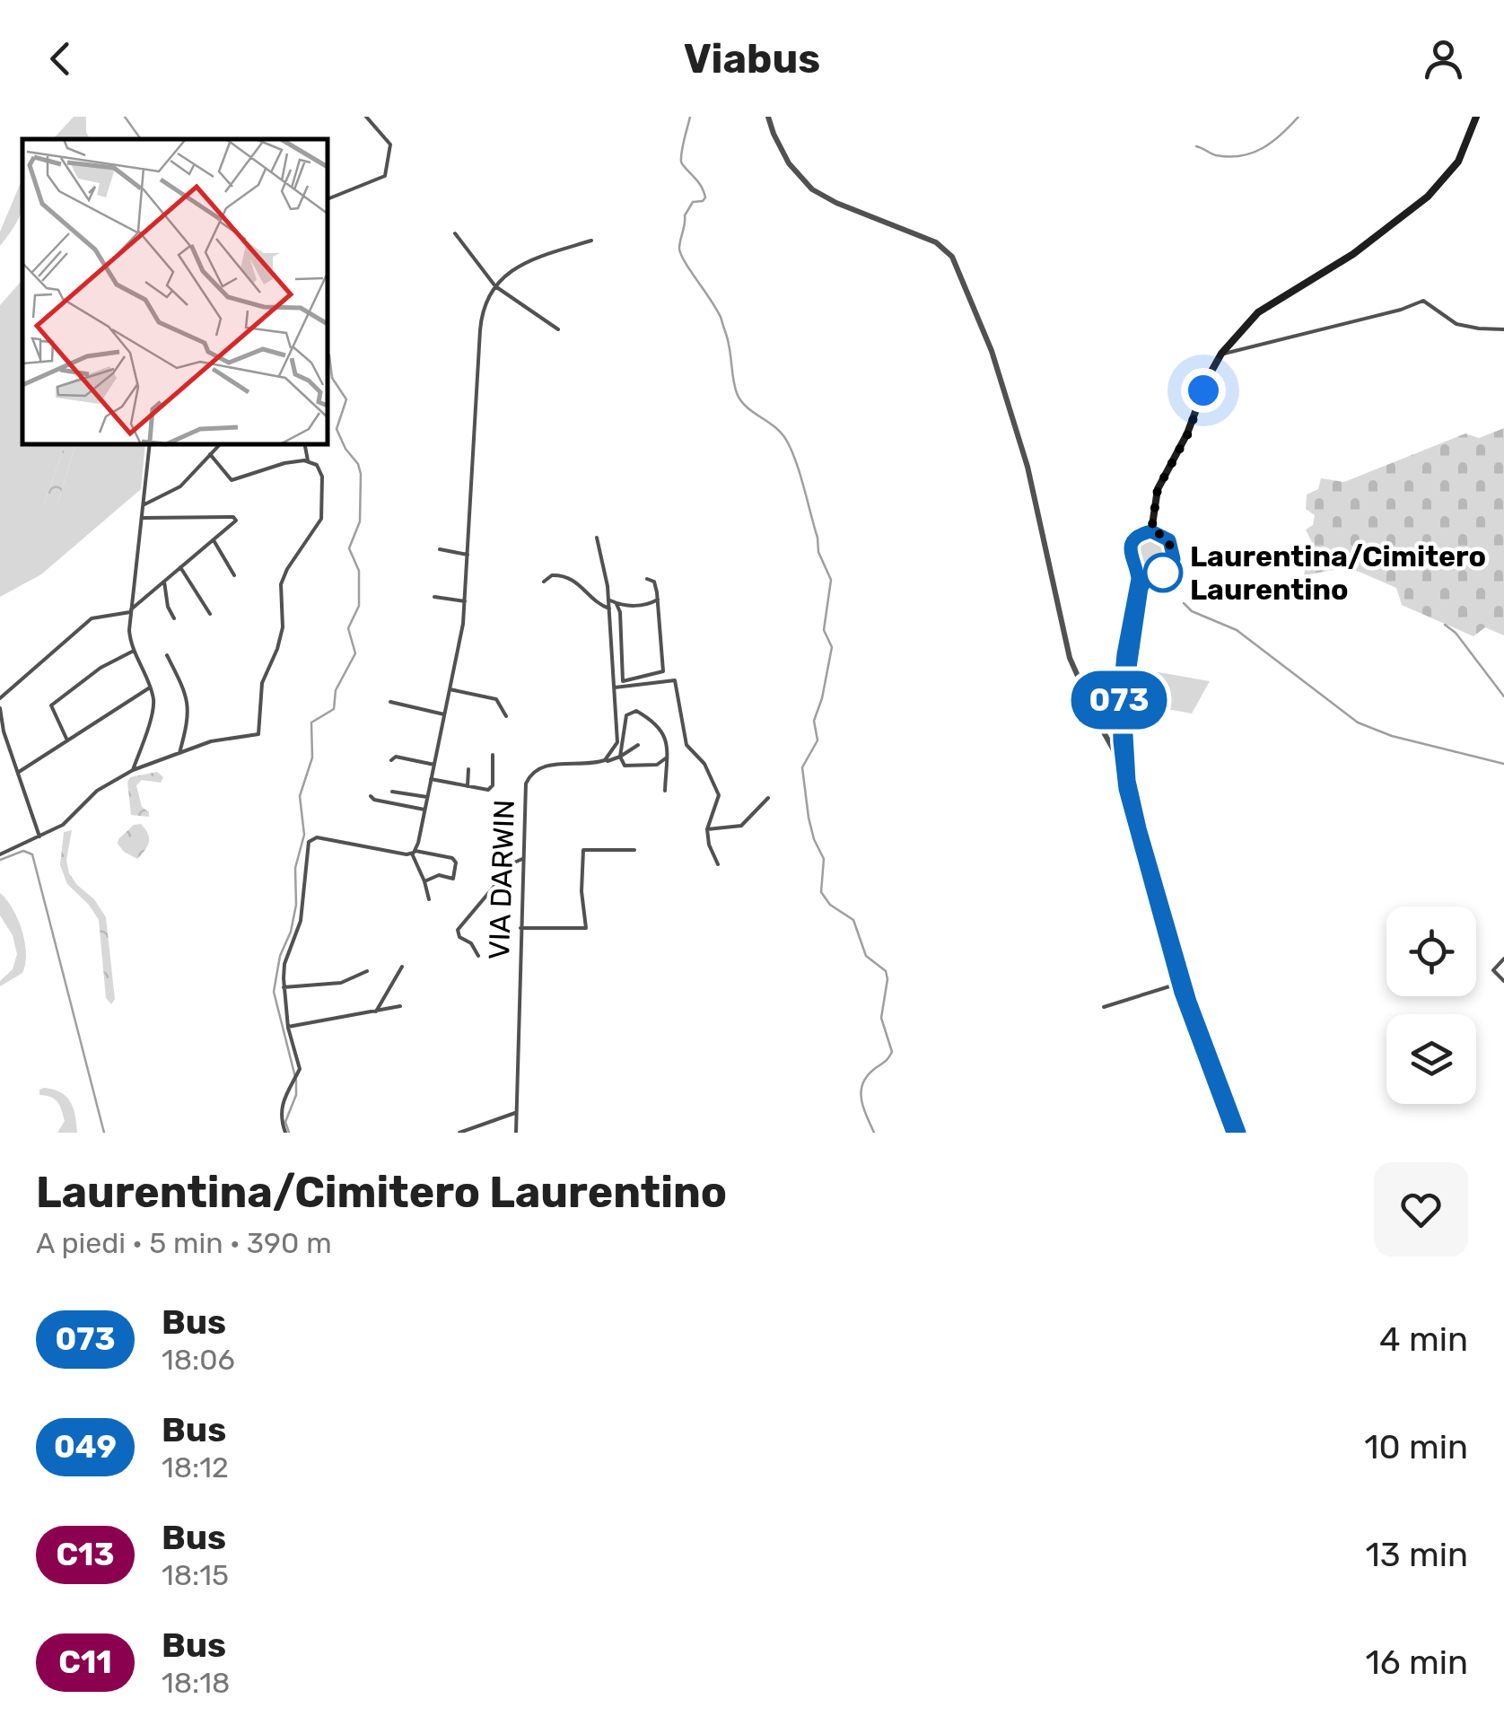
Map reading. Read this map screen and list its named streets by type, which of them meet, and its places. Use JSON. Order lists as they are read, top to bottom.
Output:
{
  "streets": {
    "street": ["VIA DARWIN"]
  },
  "places": ["Laurentina/Cimitero Laurentino"],
  "lines": ["bus line 073"],
  "page": {
    "header": "Viabus",
    "on_map": "073",
    "heading": ["Laurentina/Cimitero Laurentino", "A piedi · 5 min · 390 m"],
    "list": [
      {
        "mark": "073",
        "name": "Bus",
        "note": "18:06",
        "value": "4 min"
      },
      {
        "mark": "049",
        "name": "Bus",
        "note": "18:12",
        "value": "10 min"
      },
      {
        "mark": "C13",
        "name": "Bus",
        "note": "18:15",
        "value": "13 min"
      },
      {
        "mark": "C11",
        "name": "Bus",
        "note": "18:18",
        "value": "16 min"
      }
    ]
  }
}
